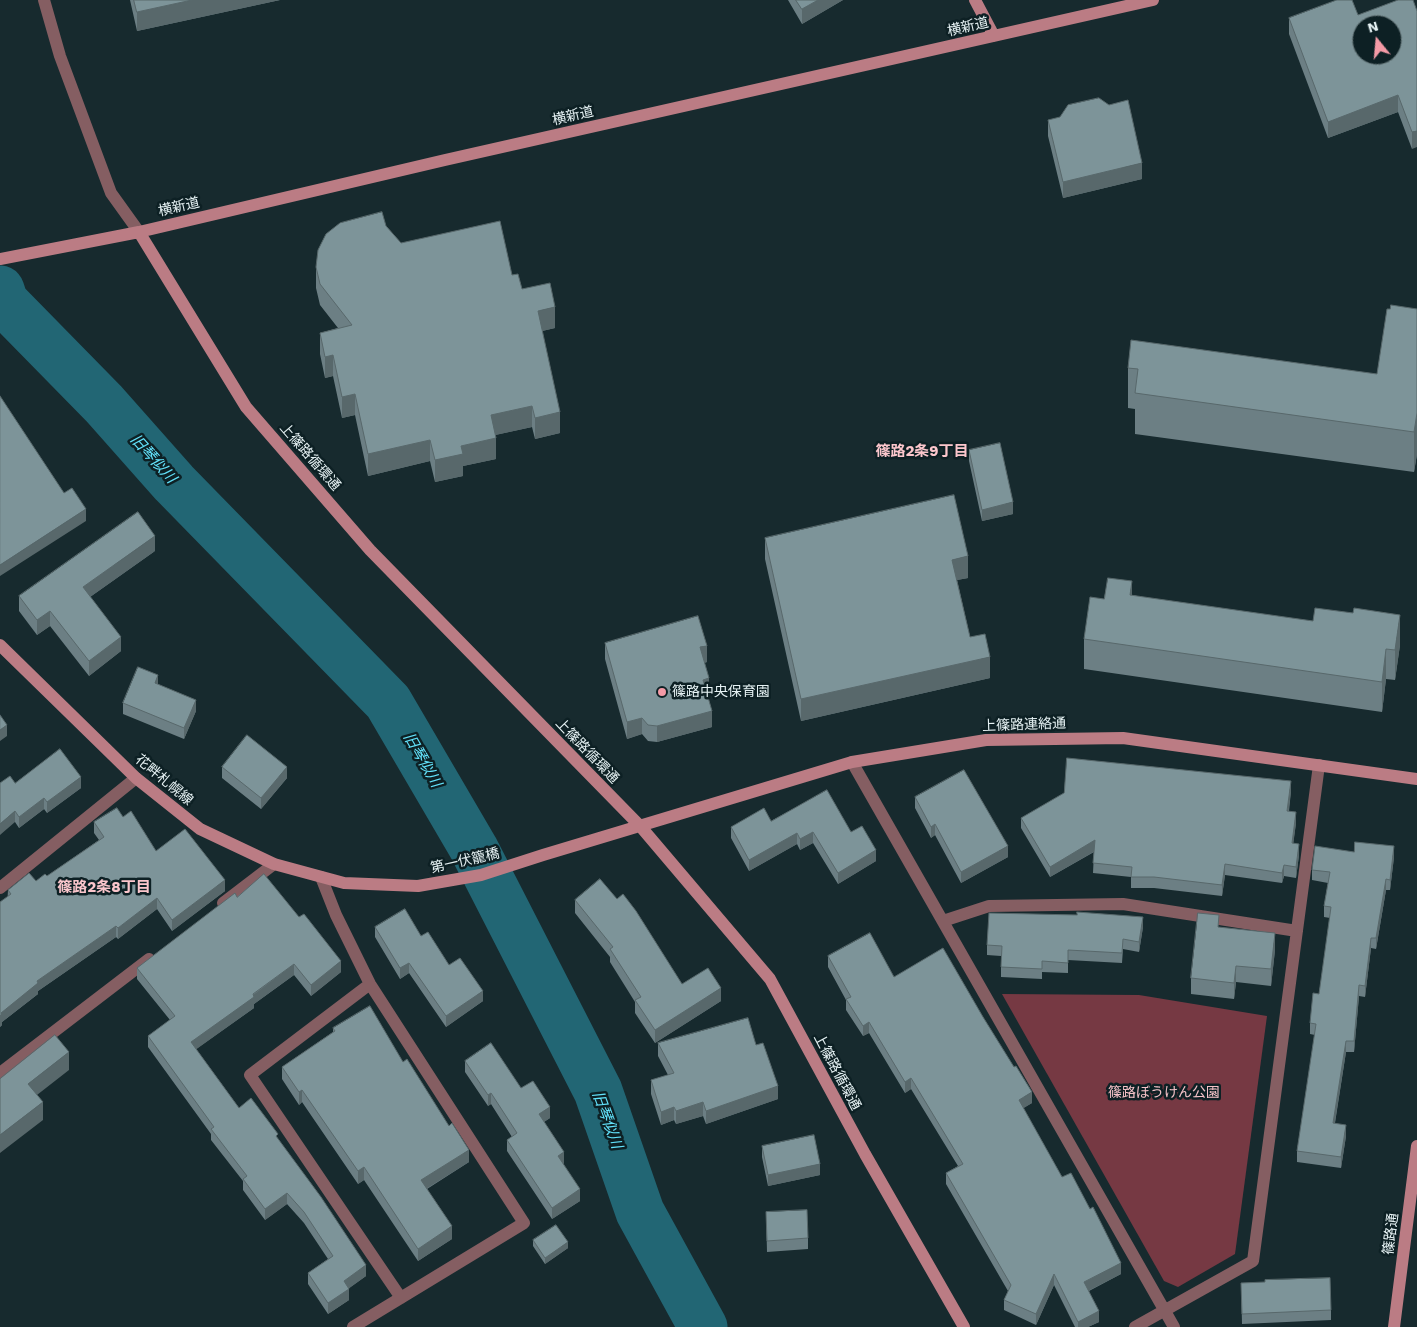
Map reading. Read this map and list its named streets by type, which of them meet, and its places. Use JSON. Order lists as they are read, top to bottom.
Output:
{
  "streets": {
    "street": [
      "横新道",
      "上篠路循環通",
      "上篠路連絡通",
      "花畔札幌線",
      "第一伏籠橋",
      "篠路通"
    ]
  },
  "crossings": [
    ["横新道", "上篠路循環通"],
    ["上篠路循環通", "上篠路連絡通"],
    ["上篠路循環通", "第一伏籠橋"],
    ["上篠路連絡通", "第一伏籠橋"],
    ["花畔札幌線", "第一伏籠橋"]
  ],
  "districts": ["篠路2条9丁目", "篠路2条8丁目"],
  "water": ["旧琴似川"],
  "parks": ["篠路ぼうけん公園"],
  "places": ["篠路中央保育園"],
  "north": "top"
}
